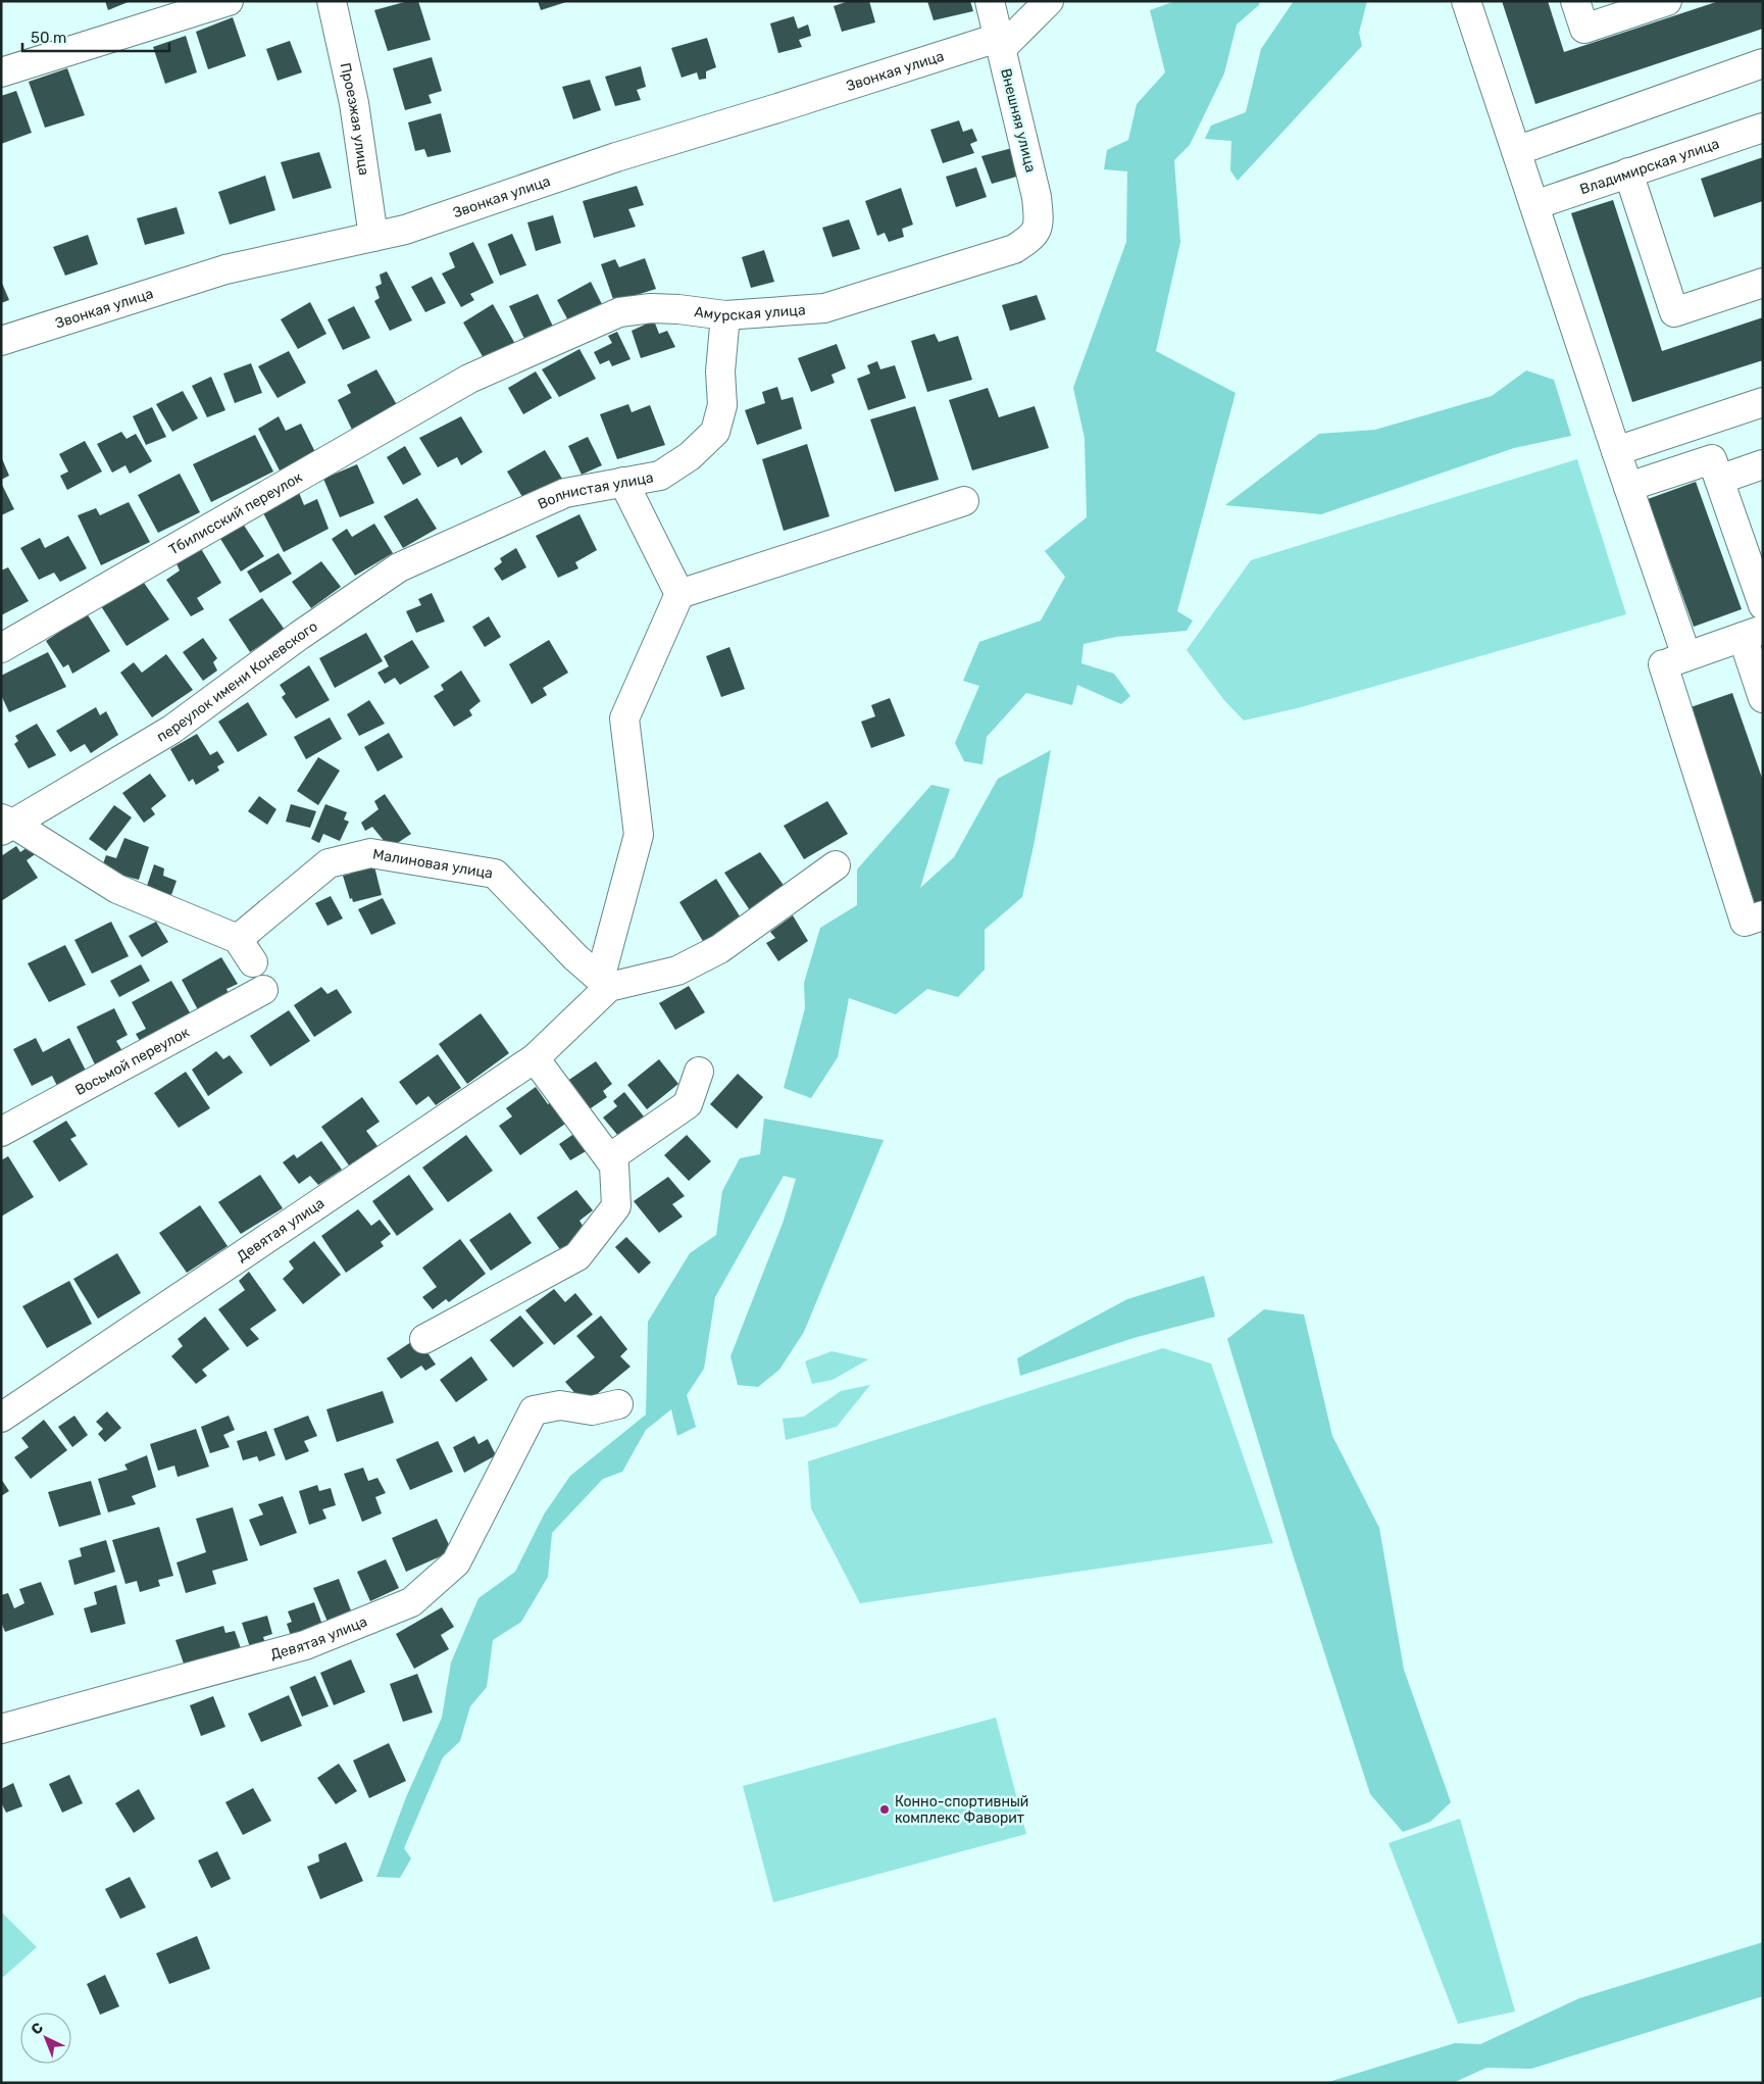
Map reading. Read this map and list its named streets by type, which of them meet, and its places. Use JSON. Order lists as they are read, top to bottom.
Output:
{
  "streets": {
    "street": [
      "Звонкая улица",
      "Проезжая улица",
      "Внешняя улица",
      "Владимирская улица",
      "Амурская улица",
      "Волнистая улица",
      "Тбилисский переулок",
      "переулок имени Коневского",
      "Малиновая улица",
      "Восьмой переулок",
      "Девятая улица"
    ]
  },
  "crossings": [
    ["Звонкая улица", "Проезжая улица"],
    ["Звонкая улица", "Внешняя улица"],
    ["Внешняя улица", "Амурская улица"],
    ["Амурская улица", "Волнистая улица"],
    ["Амурская улица", "Тбилисский переулок"],
    ["Волнистая улица", "переулок имени Коневского"],
    ["Малиновая улица", "Девятая улица"]
  ],
  "places": ["Конно-спортивный комплекс Фаворит"],
  "scale_bar": "50 m",
  "north": "top left"
}
